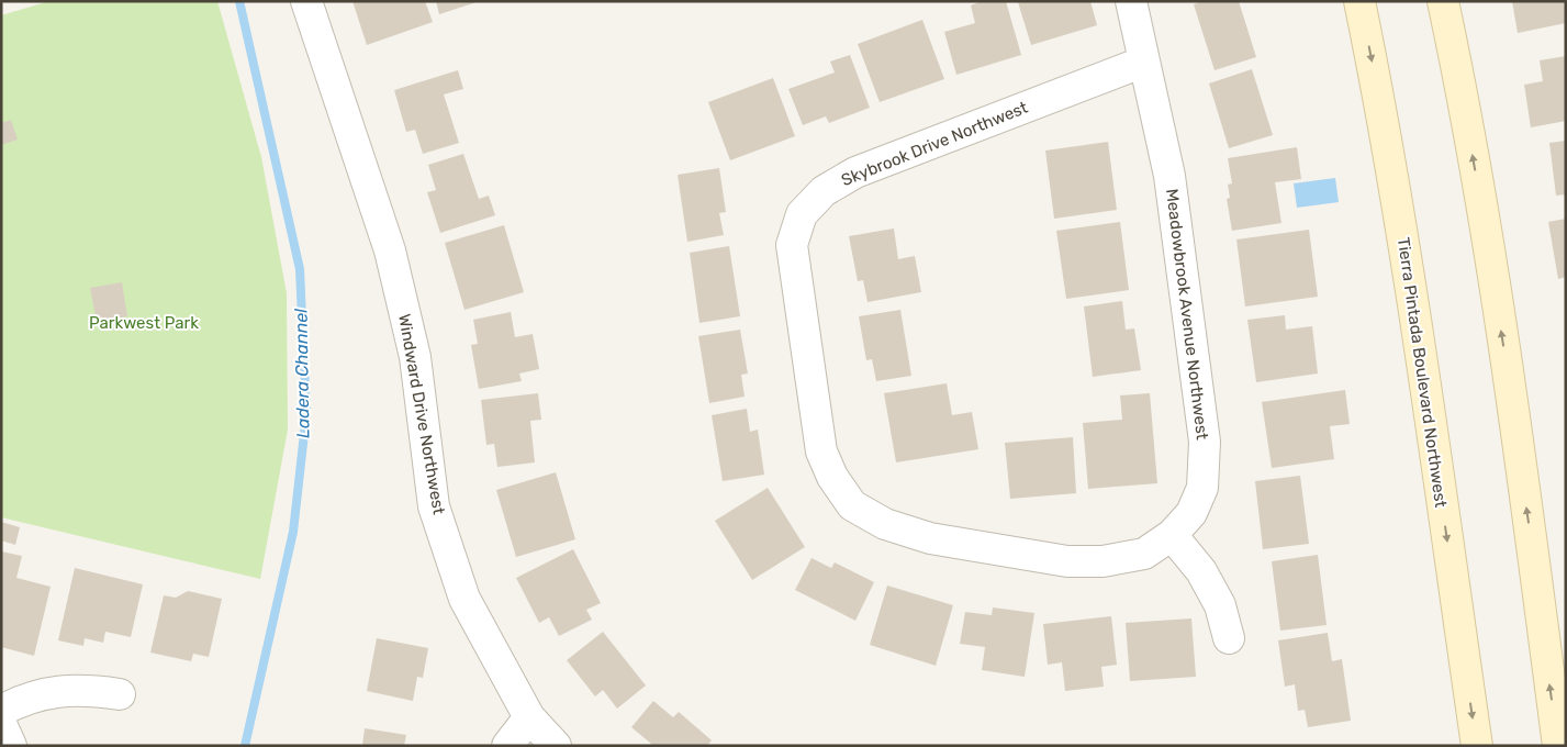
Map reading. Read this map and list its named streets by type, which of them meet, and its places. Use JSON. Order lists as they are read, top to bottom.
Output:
{
  "streets": {
    "main road": ["Tierra Pintada Boulevard Northwest"],
    "street": ["Skybrook Drive Northwest", "Meadowbrook Avenue Northwest", "Windward Drive Northwest"]
  },
  "crossings": [
    ["Skybrook Drive Northwest", "Meadowbrook Avenue Northwest"]
  ],
  "water": ["Ladera Channel"],
  "parks": ["Parkwest Park"]
}
